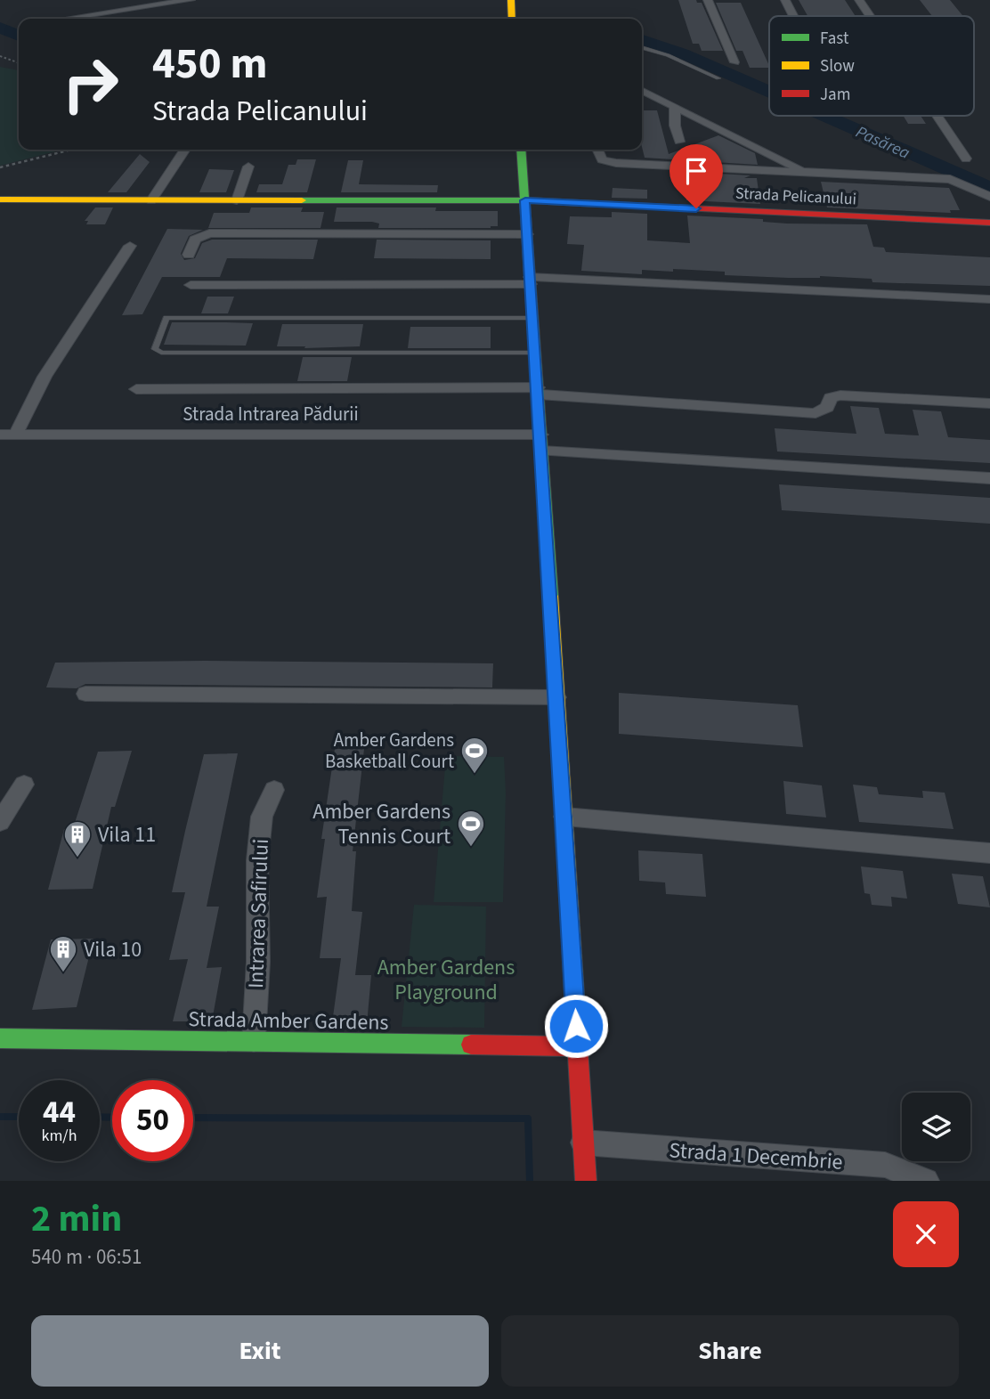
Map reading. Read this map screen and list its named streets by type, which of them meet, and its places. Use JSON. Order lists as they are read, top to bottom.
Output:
{
  "streets": {
    "street": [
      "Strada Pelicanului",
      "Strada Intrarea Pădurii",
      "Intrarea Safirului",
      "Strada Amber Gardens",
      "Strada 1 Decembrie"
    ]
  },
  "crossings": [
    ["Intrarea Safirului", "Strada Amber Gardens"]
  ],
  "water": ["Pasărea"],
  "parks": ["Amber Gardens Playground"],
  "places": {
    "sports": ["Amber Gardens Basketball Court", "Amber Gardens Tennis Court"],
    "building": ["Vila 11", "Vila 10"]
  },
  "legend": ["Fast", "Slow", "Jam"],
  "page": {
    "turn": ["450 m", "Strada Pelicanului"],
    "speed": "44 km/h",
    "limit": "50",
    "heading": ["2 min", "540 m · 06:51"],
    "buttons": ["Exit", "Share"]
  }
}
